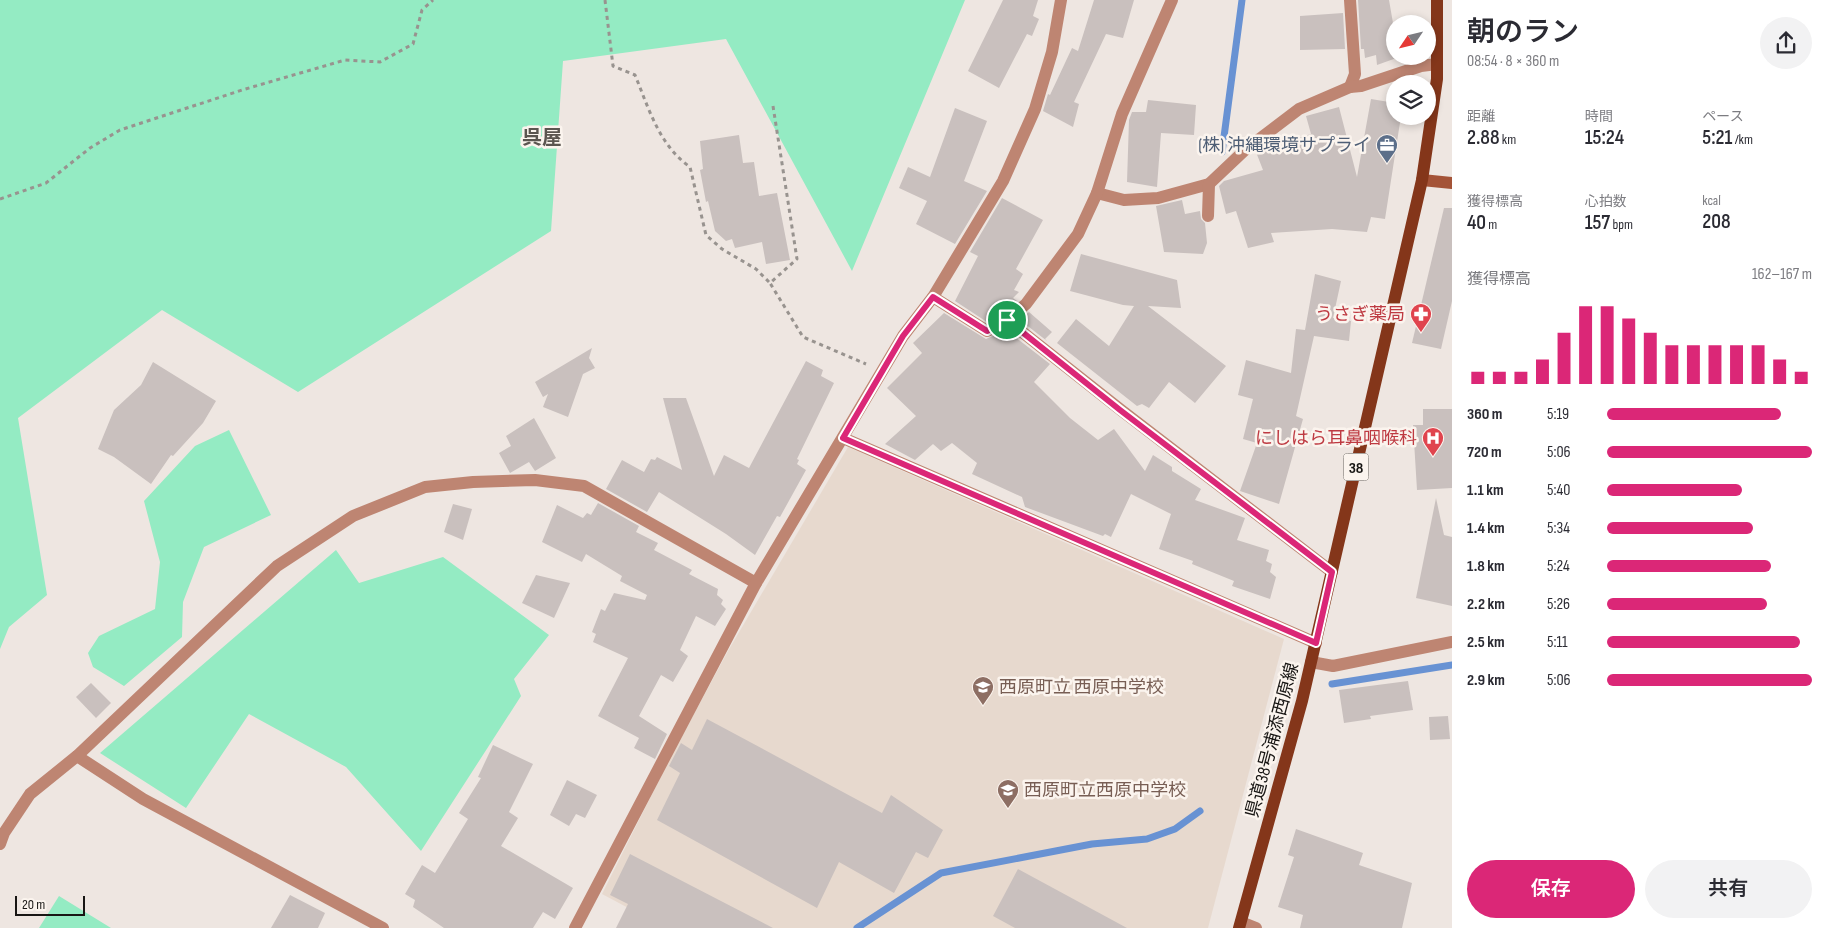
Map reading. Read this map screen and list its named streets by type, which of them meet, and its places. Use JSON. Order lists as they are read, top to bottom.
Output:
{
  "streets": {
    "main road": ["38", "県道38号浦添西原線"]
  },
  "districts": ["呉屋"],
  "places": {
    "office": ["(株) 沖縄環境サプライ"],
    "pharmacy": ["うさぎ薬局"],
    "hospital": ["にしはら耳鼻咽喉科"],
    "school or university": ["西原町立 西原中学校", "西原町立西原中学校"]
  },
  "scale_bar": "20 m",
  "north": "bottom left",
  "page": {
    "heading": ["朝のラン", "08:54 · 8 × 360 m"],
    "stats": [
      ["距離", "2.88 km"],
      ["時間", "15:24"],
      ["ペース", "5:21 /km"],
      ["獲得標高", "40 m"],
      ["心拍数", "157 bpm"],
      ["kcal", "208"]
    ],
    "chart": ["獲得標高", "162–167 m"],
    "list": [
      {
        "name": "360 m",
        "note": "5:19"
      },
      {
        "name": "720 m",
        "note": "5:06"
      },
      {
        "name": "1.1 km",
        "note": "5:40"
      },
      {
        "name": "1.4 km",
        "note": "5:34"
      },
      {
        "name": "1.8 km",
        "note": "5:24"
      },
      {
        "name": "2.2 km",
        "note": "5:26"
      },
      {
        "name": "2.5 km",
        "note": "5:11"
      },
      {
        "name": "2.9 km",
        "note": "5:06"
      }
    ],
    "buttons": ["保存", "共有"],
    "scale": "20 m"
  }
}
